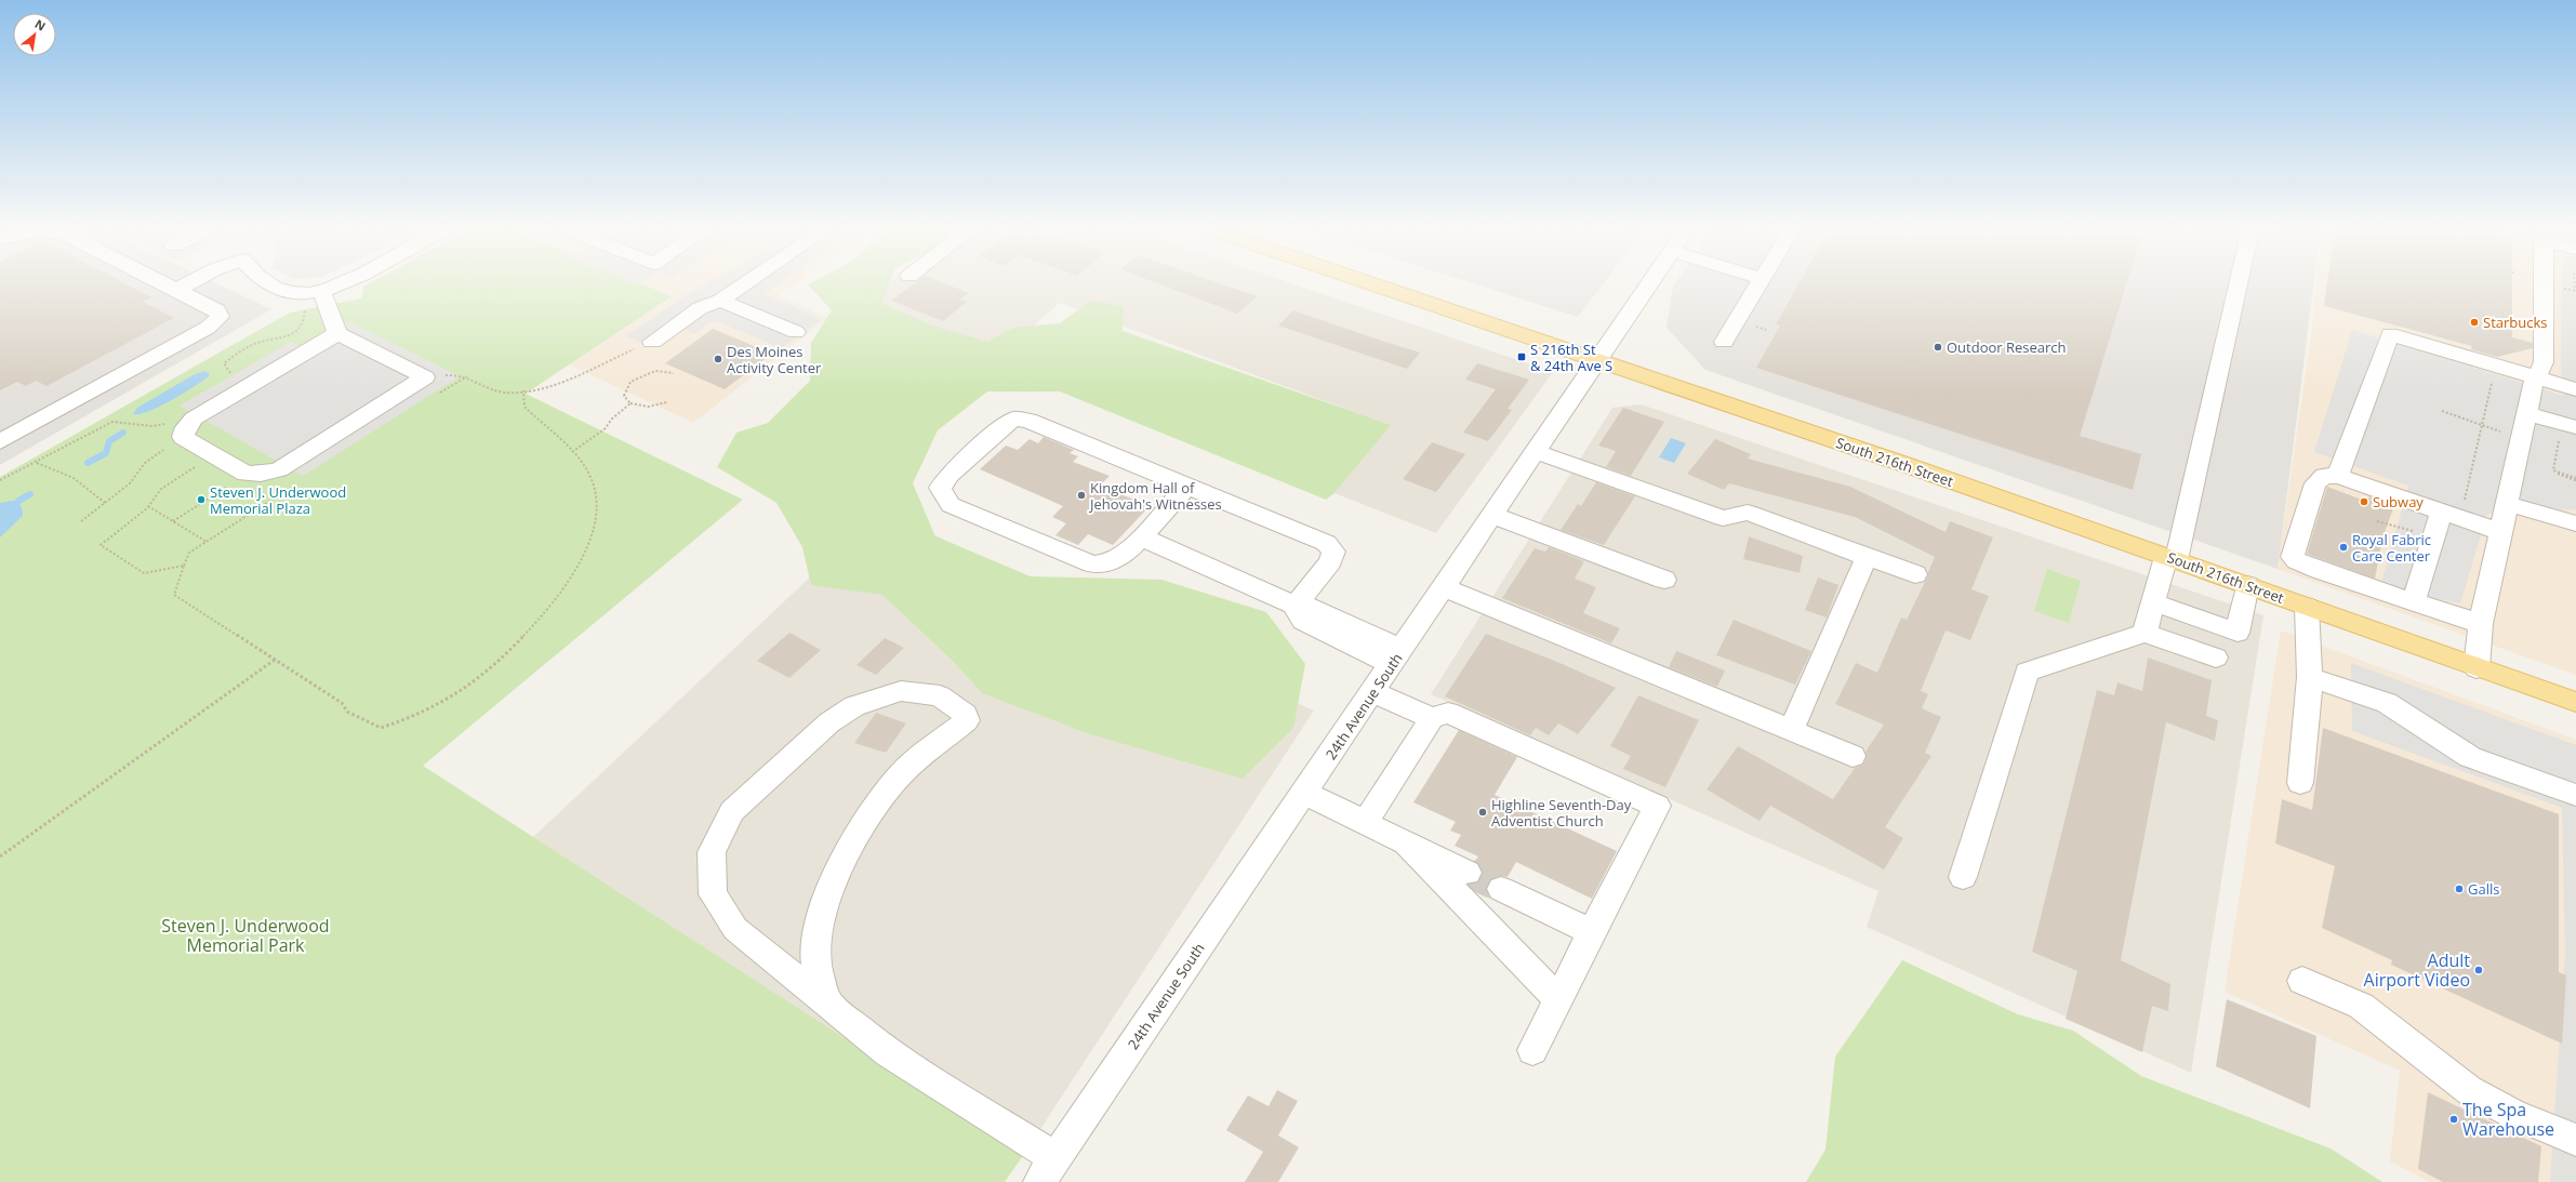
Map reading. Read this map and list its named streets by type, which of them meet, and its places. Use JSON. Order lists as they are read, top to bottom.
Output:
{
  "streets": {
    "main road": ["South 216th Street"],
    "street": ["24th Avenue South"]
  },
  "crossings": [
    ["South 216th Street", "24th Avenue South"]
  ],
  "parks": ["Steven J. Underwood Memorial Park"],
  "places": {
    "other": [
      "Starbucks",
      "Outdoor Research",
      "Des Moines Activity Center",
      "Kingdom Hall of Jehovah's Witnesses",
      "Steven J. Underwood Memorial Plaza",
      "Subway",
      "Royal Fabric Care Center",
      "Highline Seventh-Day Adventist Church",
      "Galls",
      "Adult Airport Video",
      "The Spa Warehouse"
    ],
    "transit": ["S 216th St & 24th Ave S"]
  },
  "north": "top right"
}
